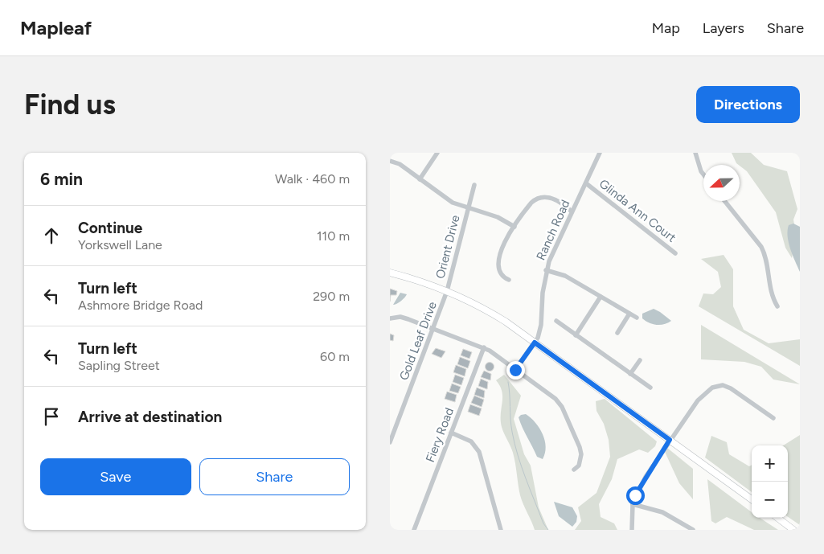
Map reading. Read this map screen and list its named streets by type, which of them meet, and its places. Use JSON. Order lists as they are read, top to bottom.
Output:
{
  "streets": {
    "street": [
      "Glinda Ann Court",
      "Ranch Road",
      "Orient Drive",
      "Gold Leaf Drive",
      "Fiery Road"
    ]
  },
  "crossings": [
    ["Glinda Ann Court", "Ranch Road"],
    ["Orient Drive", "Gold Leaf Drive"]
  ],
  "north": "left",
  "page": {
    "header": "Mapleaf",
    "nav": ["Map", "Layers", "Share"],
    "buttons": [
      "Directions",
      ["Save", "Share"]
    ],
    "title": "Find us",
    "heading": ["6 min", "Walk · 460 m"],
    "list": [
      ["Continue", "Yorkswell Lane", "110 m"],
      ["Turn left", "Ashmore Bridge Road", "290 m"],
      ["Turn left", "Sapling Street", "60 m"],
      "Arrive at destination"
    ],
    "map_buttons": ["+", "−"]
  }
}
